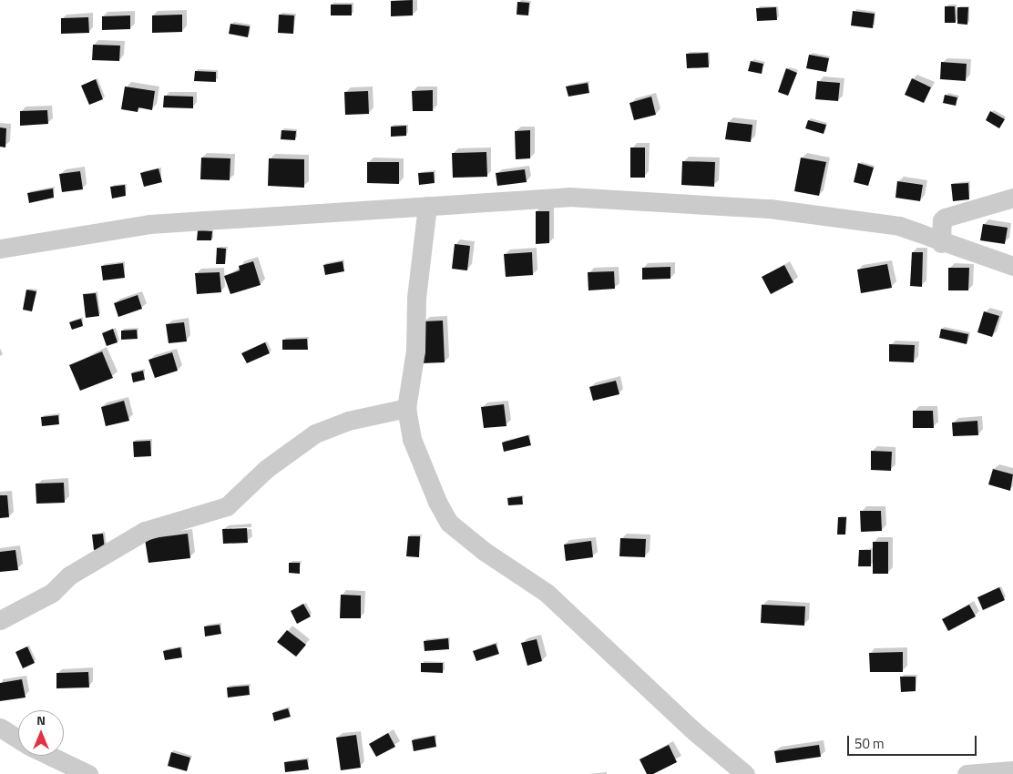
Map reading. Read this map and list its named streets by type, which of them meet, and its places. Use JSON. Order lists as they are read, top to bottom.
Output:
{
  "scale_bar": "50 m",
  "north": "top"
}
